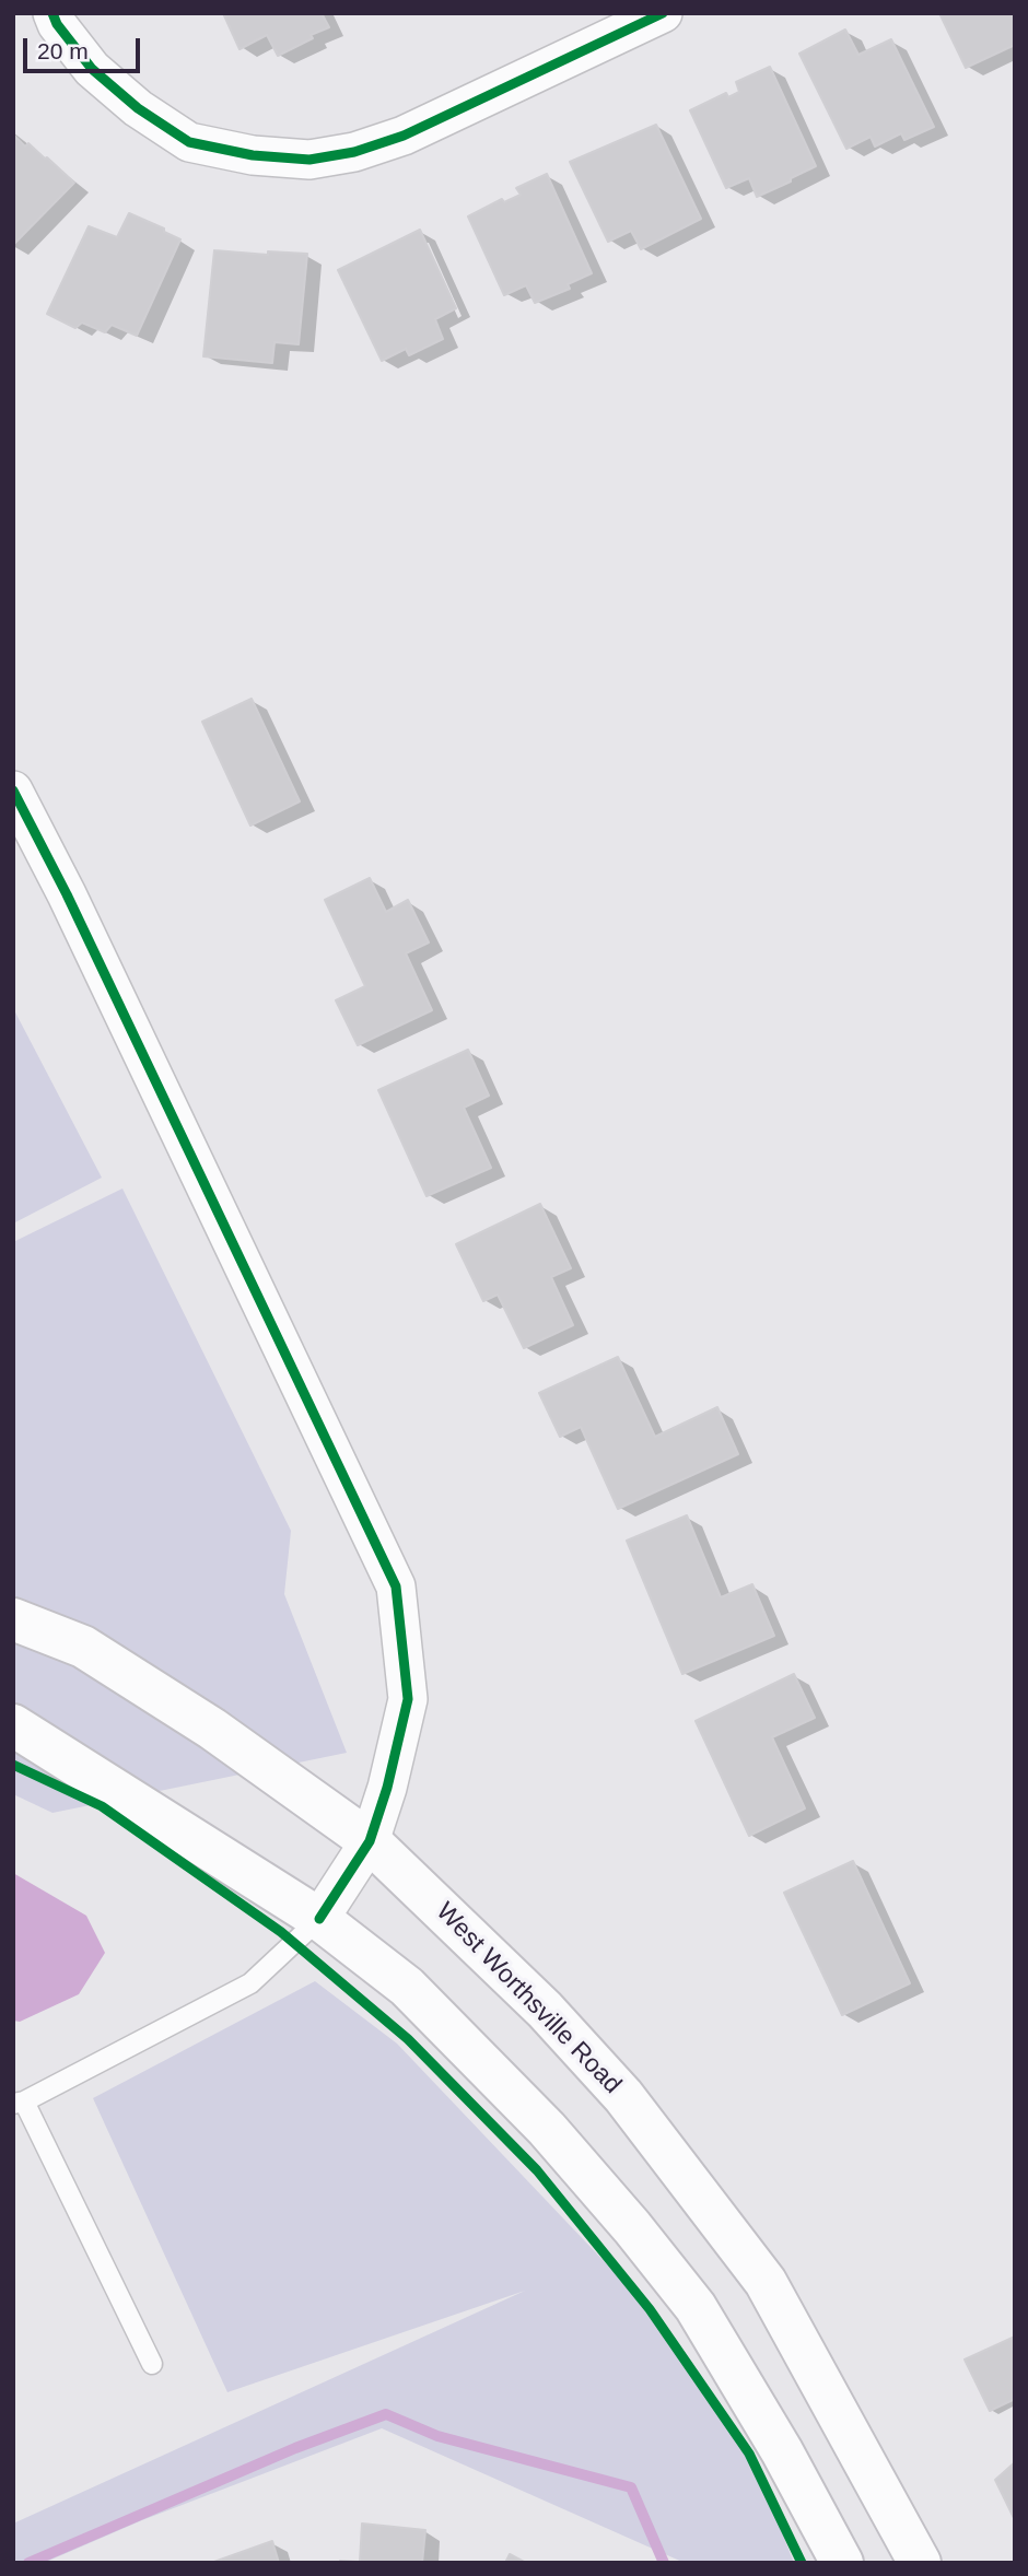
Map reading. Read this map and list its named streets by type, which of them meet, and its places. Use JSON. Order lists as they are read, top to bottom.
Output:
{
  "streets": {
    "main road": ["West Worthsville Road"]
  },
  "scale_bar": "20 m"
}
